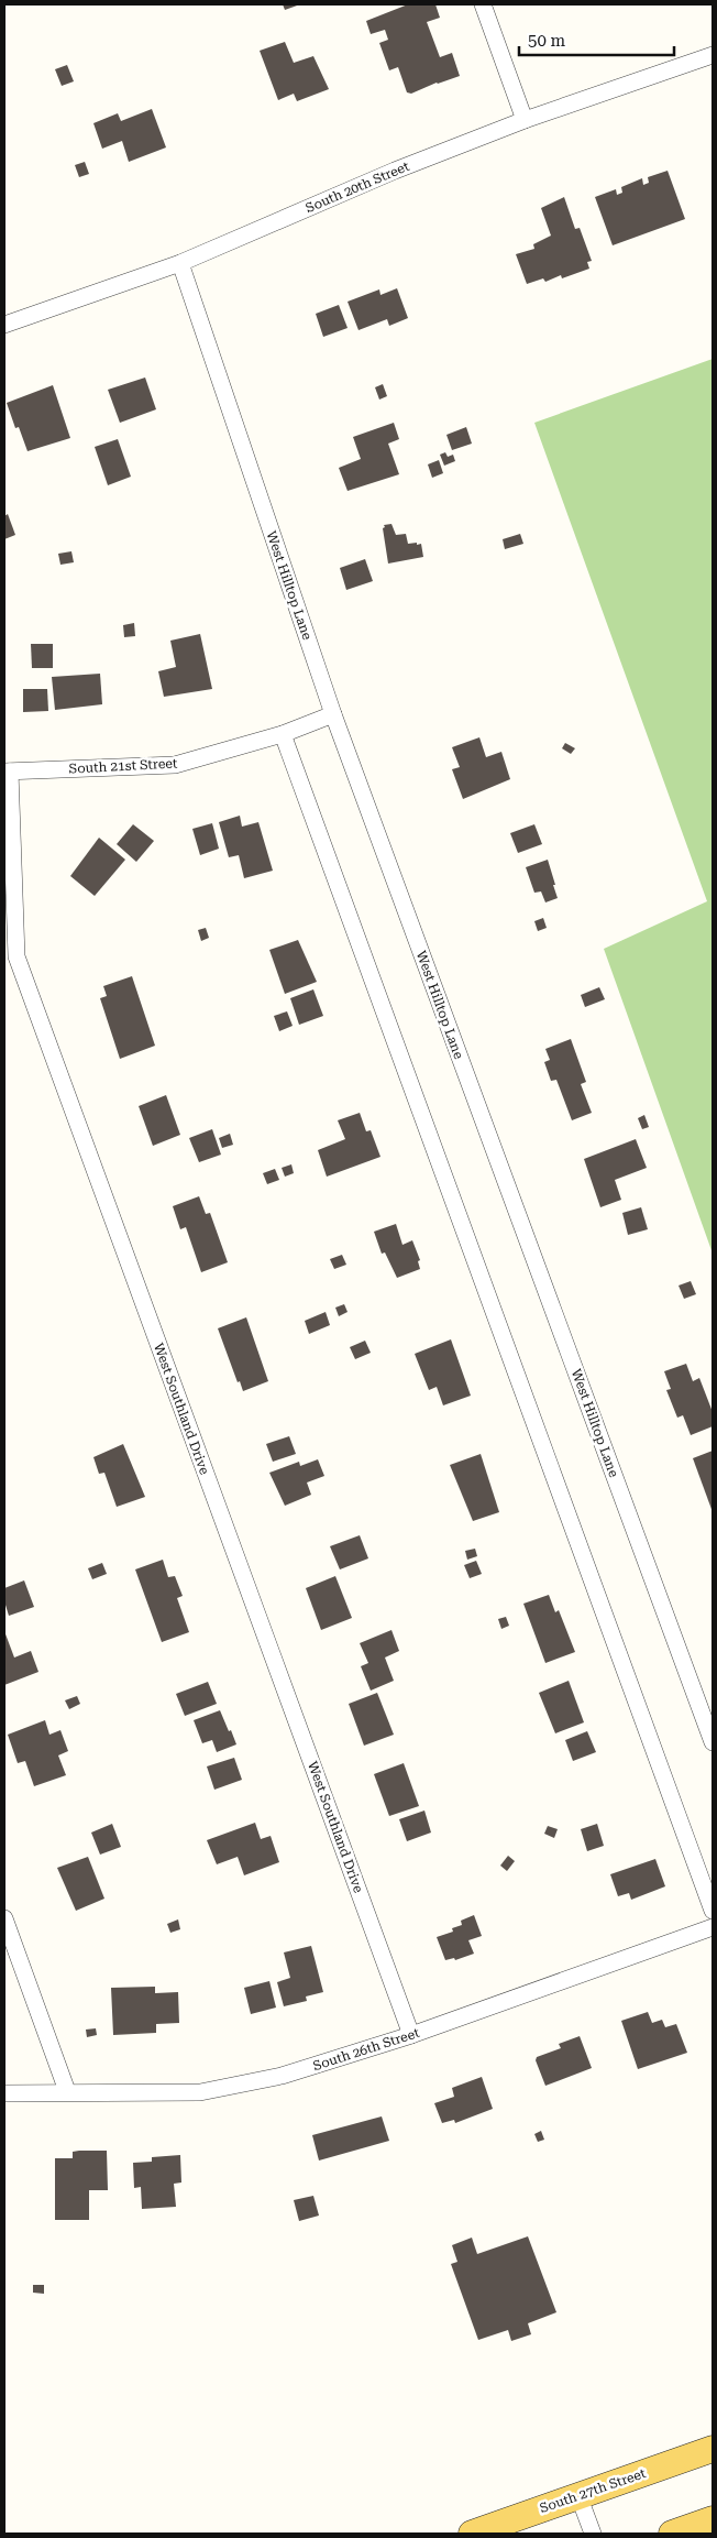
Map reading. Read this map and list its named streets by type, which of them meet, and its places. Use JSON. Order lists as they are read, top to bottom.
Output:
{
  "streets": {
    "main road": ["South 27th Street"],
    "street": [
      "South 20th Street",
      "West Hilltop Lane",
      "South 21st Street",
      "West Southland Drive",
      "South 26th Street"
    ]
  },
  "crossings": [
    ["South 20th Street", "West Hilltop Lane"],
    ["West Hilltop Lane", "South 21st Street"],
    ["South 21st Street", "West Southland Drive"],
    ["West Southland Drive", "South 26th Street"]
  ],
  "scale_bar": "50 m"
}
